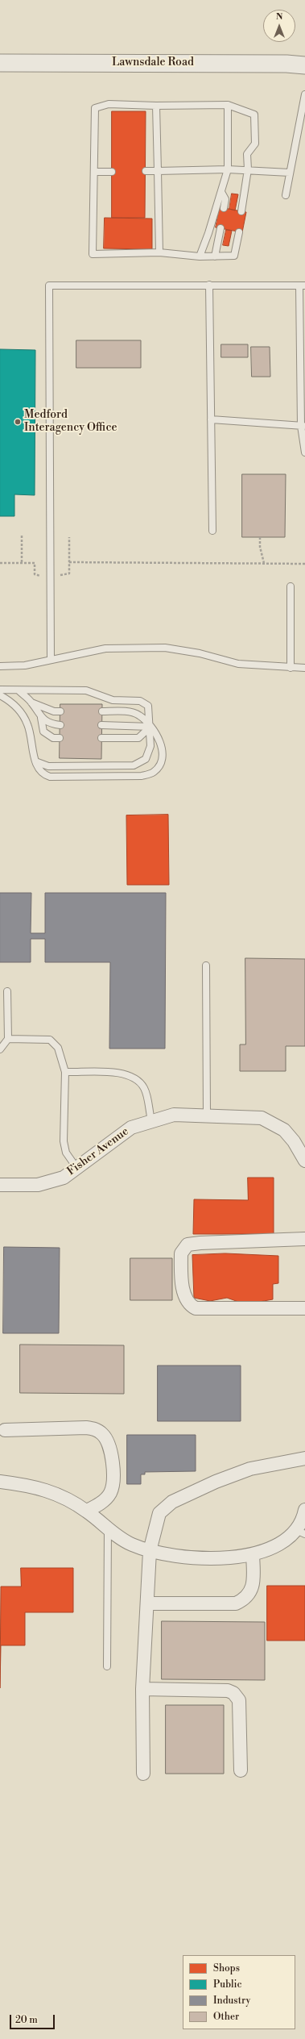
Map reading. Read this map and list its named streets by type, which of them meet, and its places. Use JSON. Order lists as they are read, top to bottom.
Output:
{
  "streets": {
    "street": ["Lawnsdale Road", "Fisher Avenue"]
  },
  "places": ["Medford Interagency Office"],
  "legend": [
    "Shops",
    "Public",
    "Industry",
    "Other"
  ],
  "scale_bar": "20 m",
  "north": "top"
}
